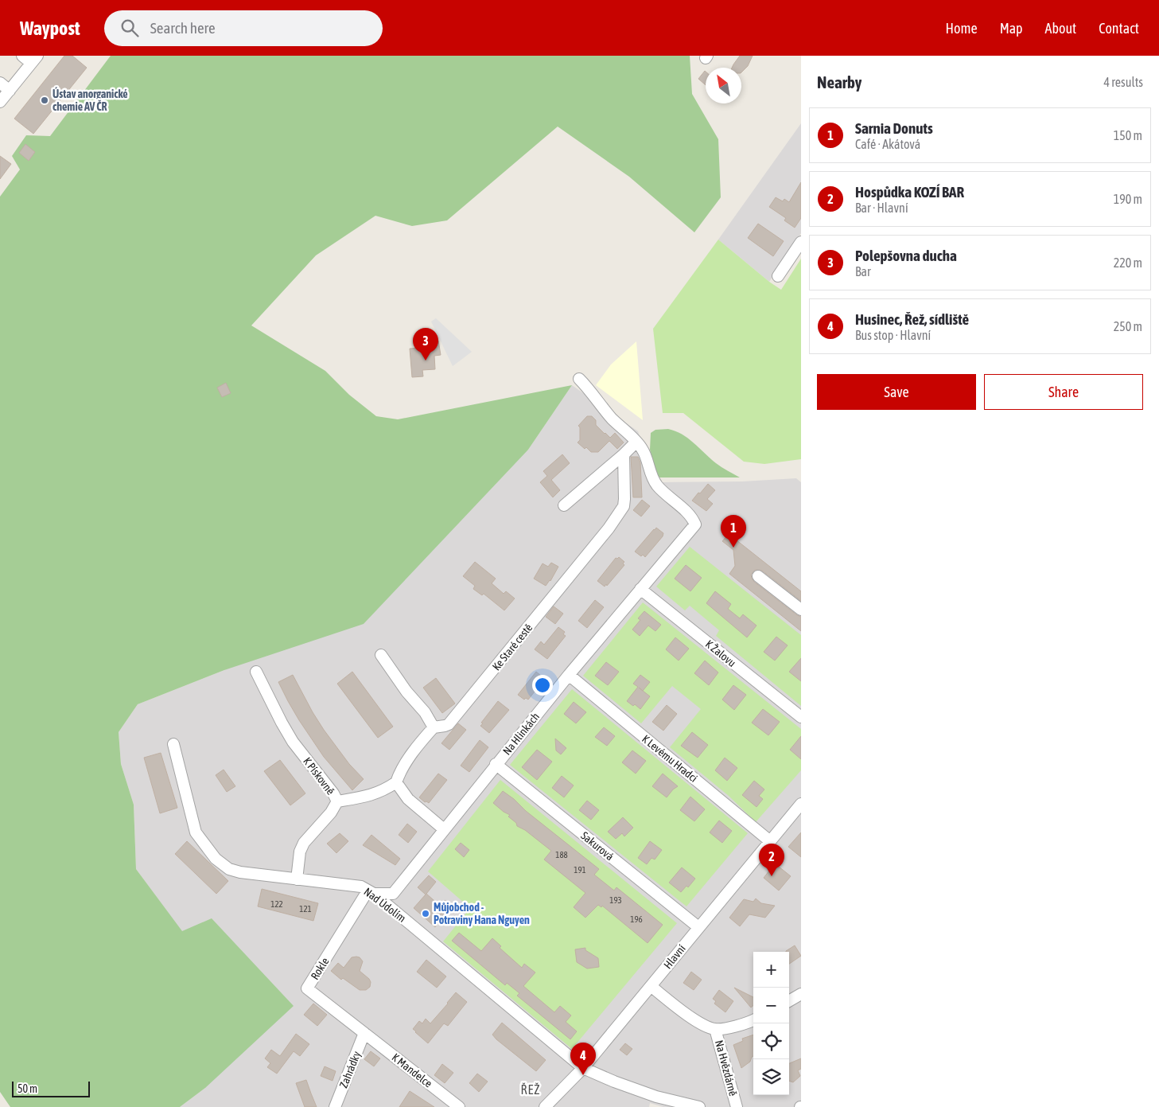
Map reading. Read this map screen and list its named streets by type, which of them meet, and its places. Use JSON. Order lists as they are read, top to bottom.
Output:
{
  "streets": {
    "street": [
      "Ke Staré cestě",
      "K Žalovu",
      "Na Hlinkách",
      "K Levému Hradci",
      "K Pískovně",
      "Sakurová",
      "Nad Údolím",
      "Hlavní",
      "Rokle",
      "Na Hvězdárně",
      "Zahrádky",
      "K Mandelce"
    ]
  },
  "crossings": [
    ["K Žalovu", "Na Hlinkách"],
    ["Na Hlinkách", "K Levému Hradci"],
    ["Na Hlinkách", "Sakurová"],
    ["Na Hlinkách", "Nad Údolím"],
    ["Na Hlinkách", "Rokle"],
    ["K Levému Hradci", "Hlavní"],
    ["K Pískovně", "Nad Údolím"],
    ["Sakurová", "Hlavní"],
    ["Nad Údolím", "Hlavní"],
    ["Nad Údolím", "Rokle"],
    ["Hlavní", "Na Hvězdárně"],
    ["Rokle", "Zahrádky"],
    ["Rokle", "K Mandelce"],
    ["Zahrádky", "K Mandelce"]
  ],
  "districts": ["ŘEŽ"],
  "places": ["Ústav anorganické chemie AV ČR", "Můjobchod - Potraviny Hana Nguyen"],
  "house_numbers": [
    "188",
    "191",
    "193",
    "122",
    "121",
    "196"
  ],
  "scale_bar": "50 m",
  "north": "top left",
  "page": {
    "header": "Waypost",
    "search": "Search here",
    "nav": [
      "Home",
      "Map",
      "About",
      "Contact"
    ],
    "heading": ["Nearby", "4 results"],
    "list": [
      {
        "mark": "1",
        "name": "Sarnia Donuts",
        "note": "Café · Akátová",
        "value": "150 m"
      },
      {
        "mark": "2",
        "name": "Hospůdka KOZÍ BAR",
        "note": "Bar · Hlavní",
        "value": "190 m"
      },
      {
        "mark": "3",
        "name": "Polepšovna ducha",
        "note": "Bar",
        "value": "220 m"
      },
      {
        "mark": "4",
        "name": "Husinec, Řež, sídliště",
        "note": "Bus stop · Hlavní",
        "value": "250 m"
      }
    ],
    "pins": [
      "3",
      "1",
      "2",
      "4"
    ],
    "buttons": ["Save", "Share"],
    "map_buttons": ["+", "−"],
    "scale": "50 m"
  }
}
